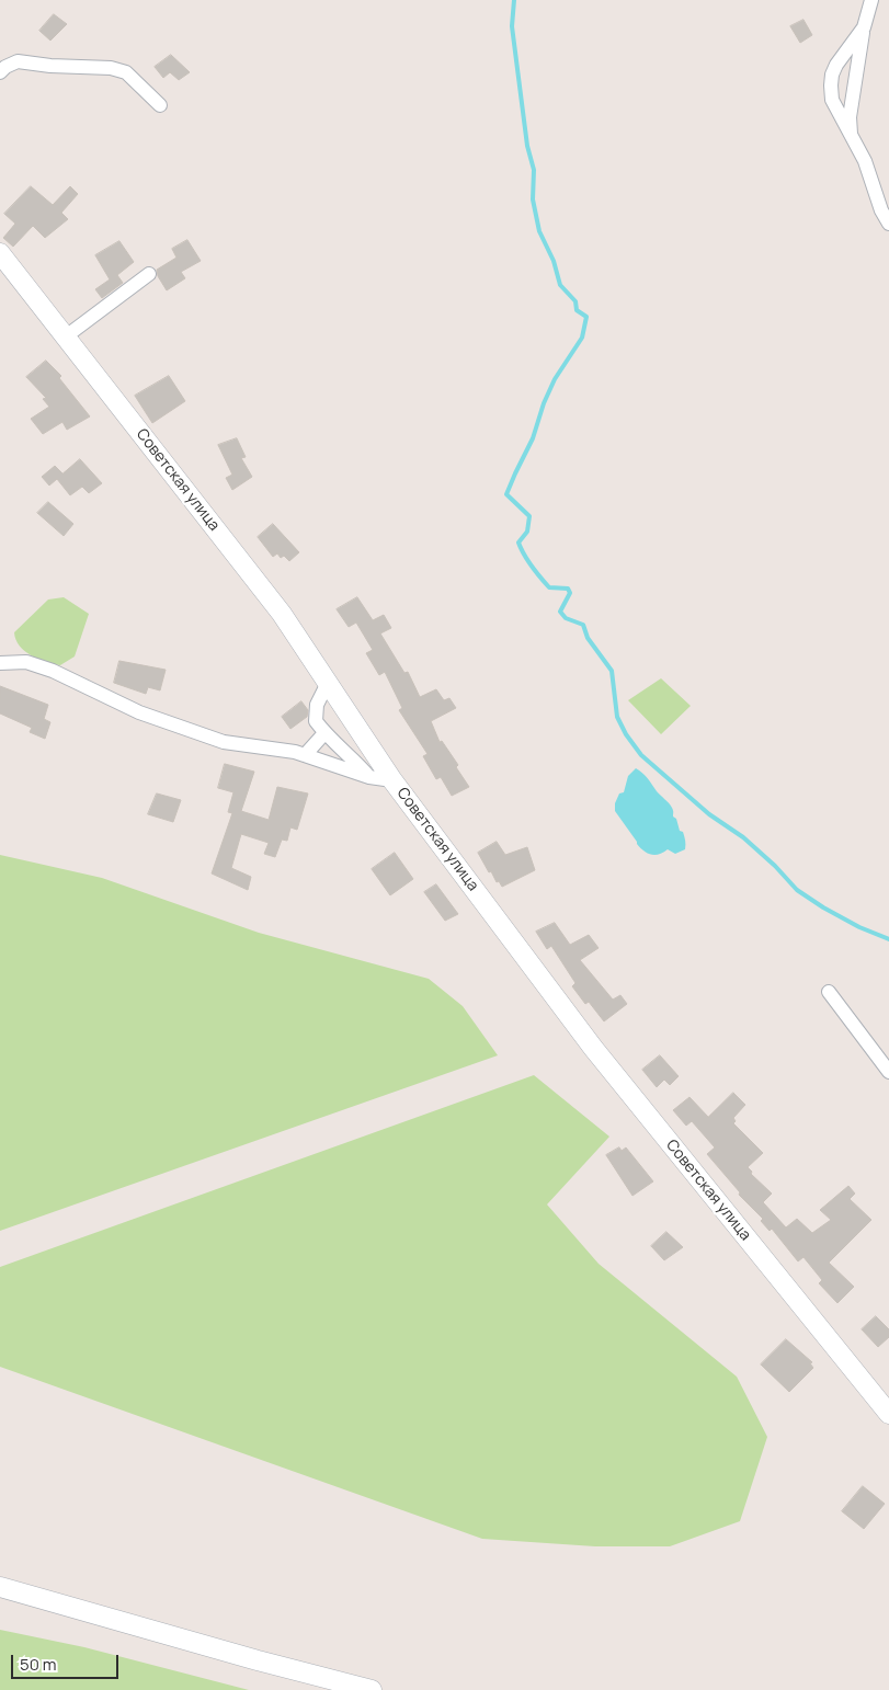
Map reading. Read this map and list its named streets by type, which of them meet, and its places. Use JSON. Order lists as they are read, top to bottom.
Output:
{
  "streets": {
    "main road": ["Советская улица"]
  },
  "scale_bar": "50 m"
}
